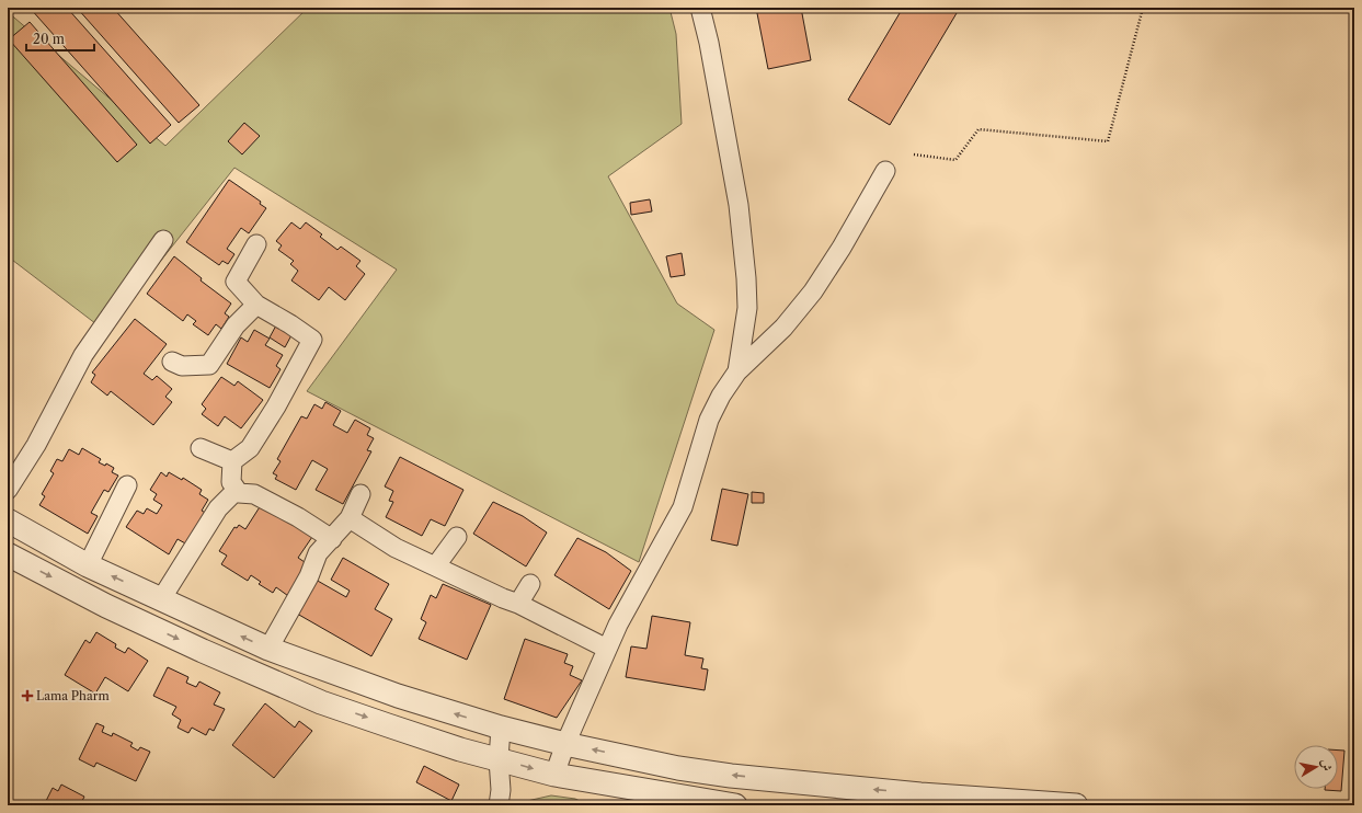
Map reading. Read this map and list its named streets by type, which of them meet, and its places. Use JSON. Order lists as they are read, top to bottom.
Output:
{
  "places": {
    "health": ["Lama Pharm"]
  },
  "scale_bar": "20 m",
  "north": "right"
}
